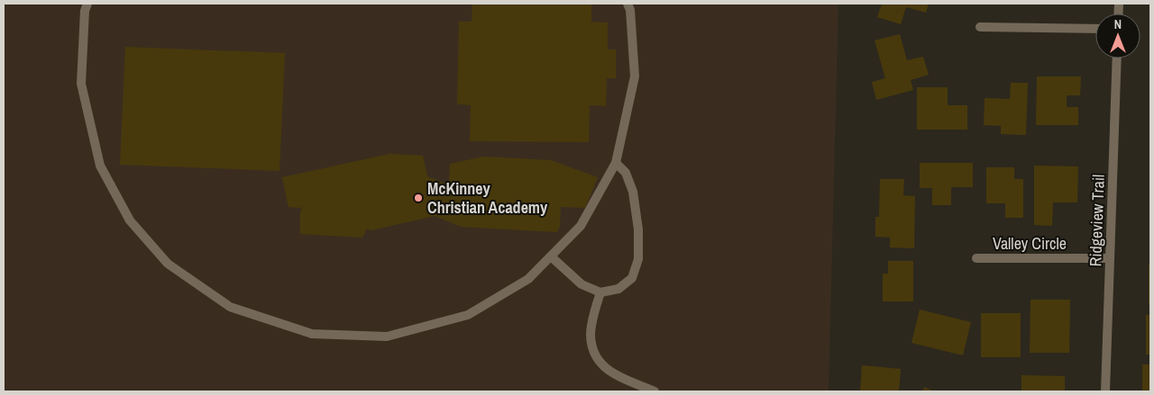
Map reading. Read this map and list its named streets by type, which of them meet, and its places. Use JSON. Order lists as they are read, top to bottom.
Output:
{
  "streets": {
    "street": ["Ridgeview Trail", "Valley Circle"]
  },
  "crossings": [
    ["Ridgeview Trail", "Valley Circle"]
  ],
  "places": ["McKinney Christian Academy"],
  "north": "top"
}
